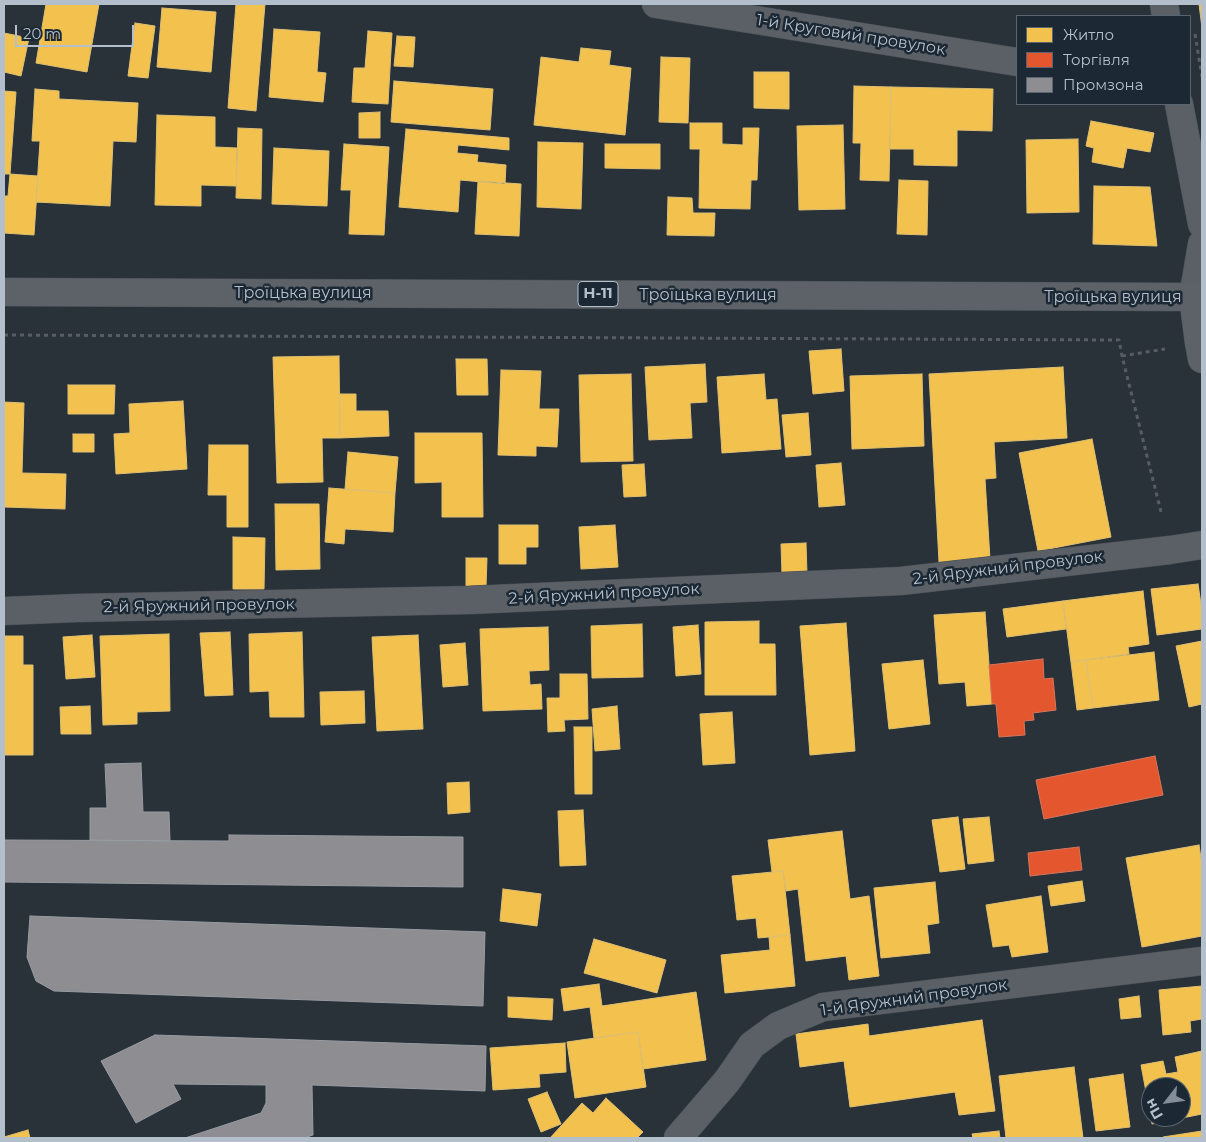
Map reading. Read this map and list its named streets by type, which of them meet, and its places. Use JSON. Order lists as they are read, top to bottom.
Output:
{
  "streets": {
    "main road": ["Троїцька вулиця", "Н-11"],
    "street": ["1-й Круговий провулок", "2-й Яружний провулок", "1-й Яружний провулок"]
  },
  "legend": ["Житло", "Торгівля", "Промзона"],
  "scale_bar": "20 m",
  "north": "bottom left"
}
